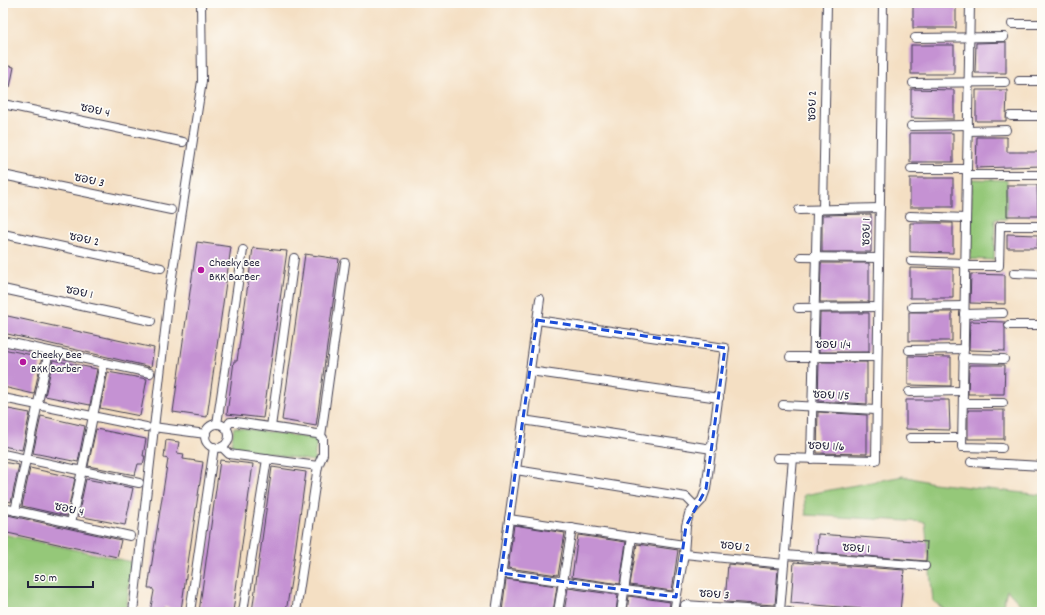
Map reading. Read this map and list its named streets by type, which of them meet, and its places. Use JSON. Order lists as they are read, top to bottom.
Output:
{
  "streets": {
    "street": [
      "ซอย 2",
      "ซอย 4",
      "ซอย 3",
      "ซอย 1",
      "ซอย 1/4",
      "ซอย 1/5",
      "ซอย 1/6"
    ]
  },
  "crossings": [
    ["ซอย 2", "ซอย 1/4"],
    ["ซอย 2", "ซอย 1/5"],
    ["ซอย 2", "ซอย 1/6"],
    ["ซอย 1", "ซอย 1/4"],
    ["ซอย 1", "ซอย 1/5"],
    ["ซอย 1", "ซอย 1/6"]
  ],
  "places": ["Cheeky Bee BKK BarBer", "Cheeky Bee BKK Barber"],
  "scale_bar": "50 m"
}
